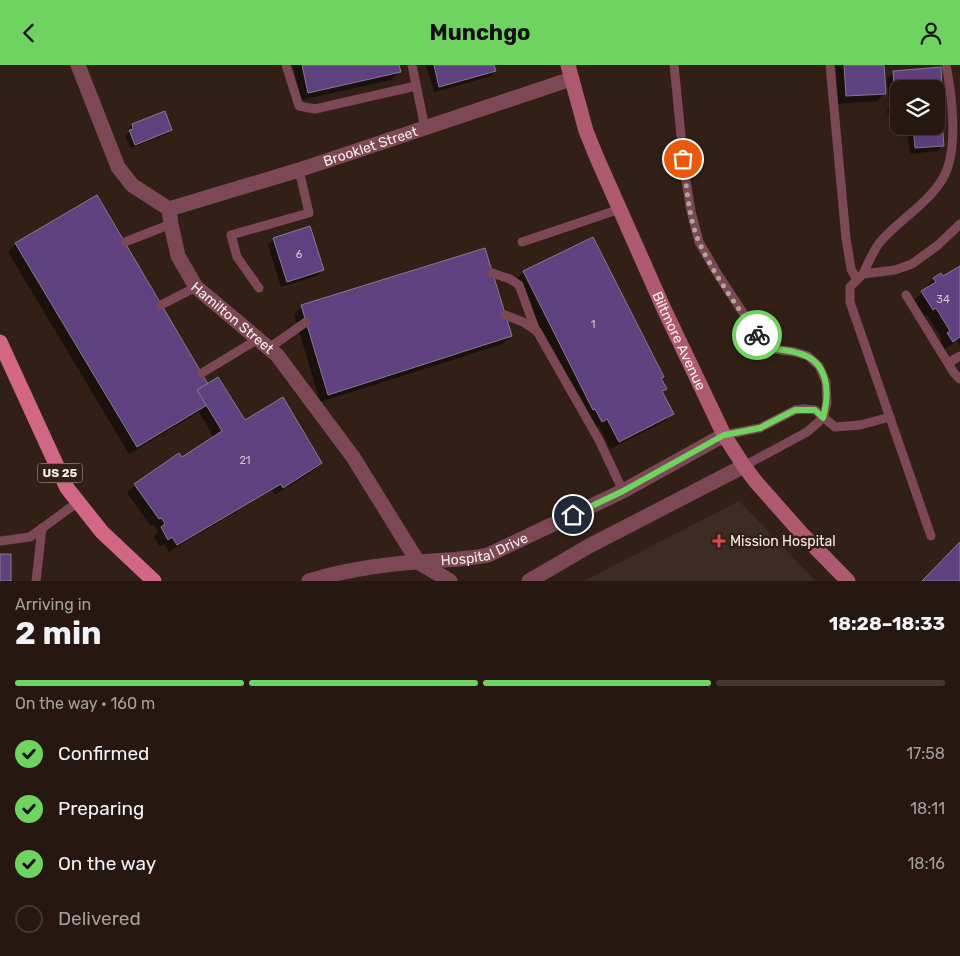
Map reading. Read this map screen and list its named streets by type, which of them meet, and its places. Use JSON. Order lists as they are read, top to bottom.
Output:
{
  "streets": {
    "main road": ["Biltmore Avenue", "US 25"],
    "street": ["Brooklet Street", "Hamilton Street", "Hospital Drive"]
  },
  "crossings": [
    ["Brooklet Street", "Hamilton Street"],
    ["Brooklet Street", "Biltmore Avenue"],
    ["Hamilton Street", "Hospital Drive"],
    ["Biltmore Avenue", "Hospital Drive"]
  ],
  "places": {
    "health": ["Mission Hospital"]
  },
  "house_numbers": [
    "6",
    "34",
    "1",
    "21"
  ],
  "page": {
    "header": "Munchgo",
    "heading": ["2 min", "Arriving in", "18:28–18:33"],
    "bar": "On the way · 160 m",
    "list": [
      ["Confirmed", "17:58"],
      ["Preparing", "18:11"],
      ["On the way", "18:16"],
      "Delivered"
    ]
  }
}
